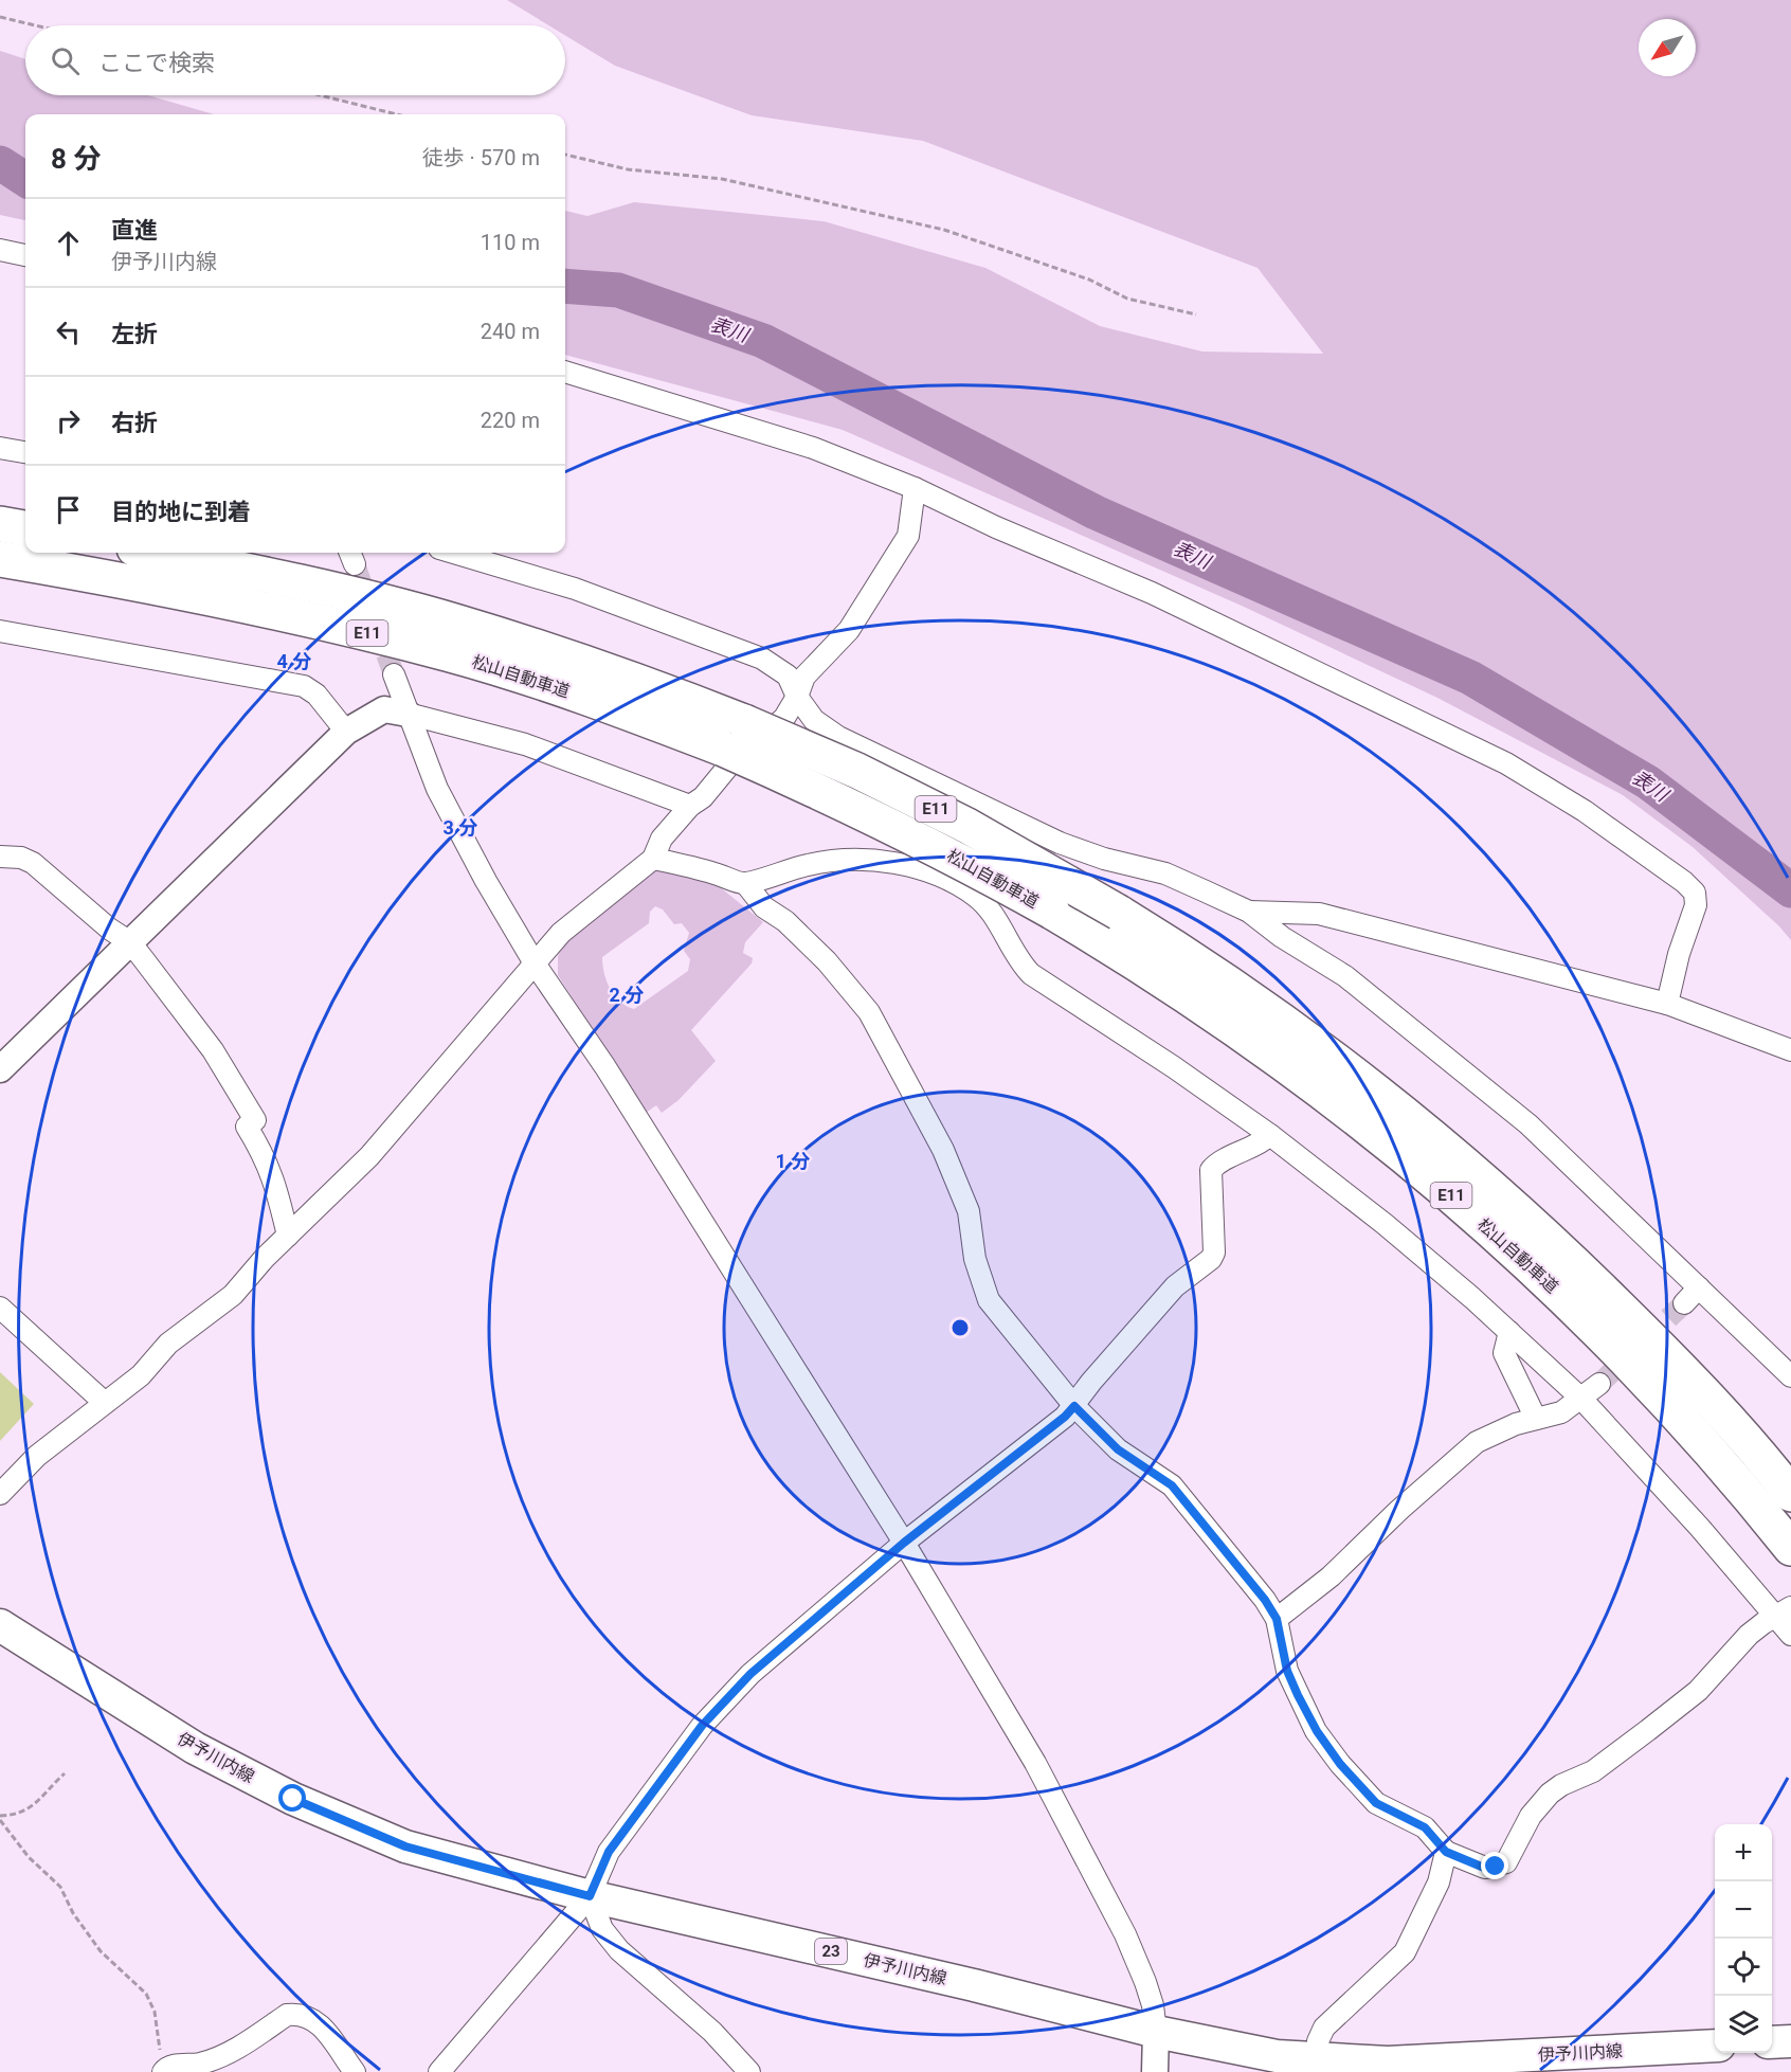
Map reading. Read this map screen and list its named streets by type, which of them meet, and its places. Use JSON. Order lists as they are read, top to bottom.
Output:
{
  "streets": {
    "highway": ["E11", "松山自動車道"],
    "main road": ["伊予川内線", "23"]
  },
  "water": ["表川"],
  "north": "bottom left",
  "page": {
    "search": "ここで検索",
    "heading": ["8 分", "徒歩 · 570 m"],
    "list": [
      ["直進", "伊予川内線", "110 m"],
      ["左折", "240 m"],
      ["右折", "220 m"],
      "目的地に到着"
    ],
    "map_buttons": ["+", "−"]
  },
  "rings": [
    "4 分",
    "3 分",
    "2 分",
    "1 分"
  ]
}
